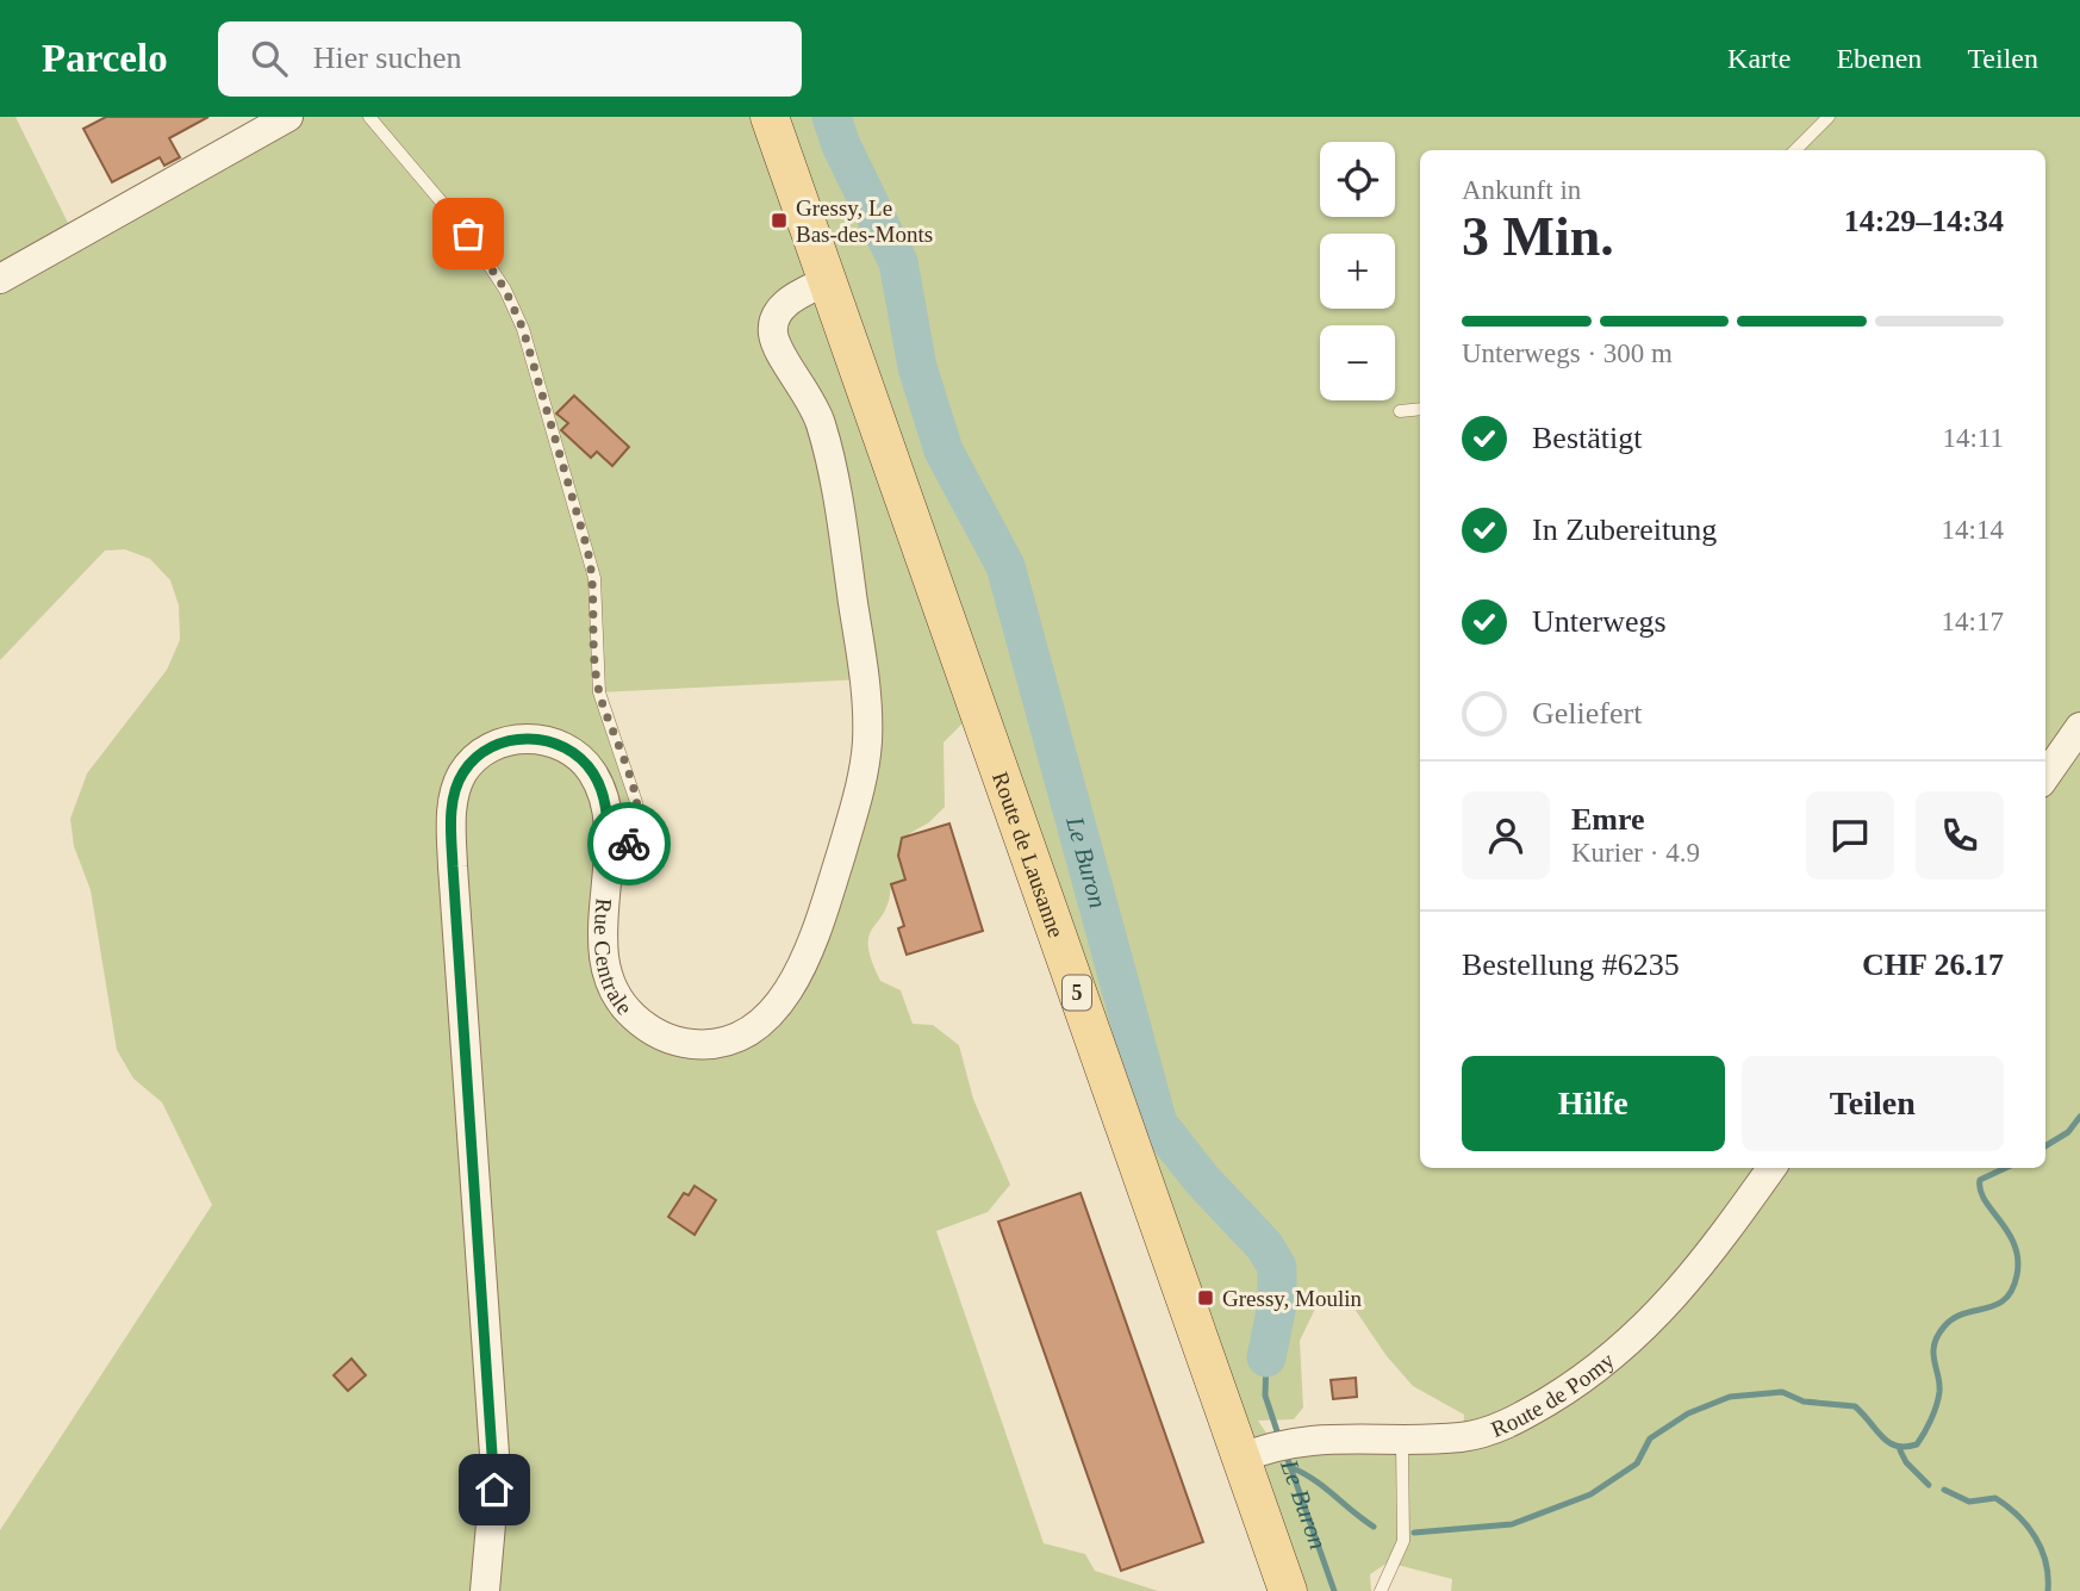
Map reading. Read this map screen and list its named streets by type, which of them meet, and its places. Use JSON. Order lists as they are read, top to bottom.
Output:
{
  "streets": {
    "main road": ["Route de Lausanne", "5"],
    "street": ["Rue Centrale", "Route de Pomy"]
  },
  "crossings": [
    ["Route de Lausanne", "Rue Centrale"],
    ["Route de Lausanne", "Route de Pomy"]
  ],
  "water": ["Le Buron"],
  "places": {
    "transit": ["Gressy, Le Bas-des-Monts", "Gressy, Moulin"]
  },
  "page": {
    "header": "Parcelo",
    "search": "Hier suchen",
    "nav": ["Karte", "Ebenen", "Teilen"],
    "map_buttons": ["+", "−"],
    "heading": ["3 Min.", "Ankunft in", "14:29–14:34"],
    "panel": [
      "Emre",
      "Kurier · 4.9",
      "Bestellung #6235",
      "CHF 26.17"
    ],
    "bar": "Unterwegs · 300 m",
    "list": [
      ["Bestätigt", "14:11"],
      ["In Zubereitung", "14:14"],
      ["Unterwegs", "14:17"],
      "Geliefert"
    ],
    "buttons": ["Hilfe", "Teilen"]
  }
}
